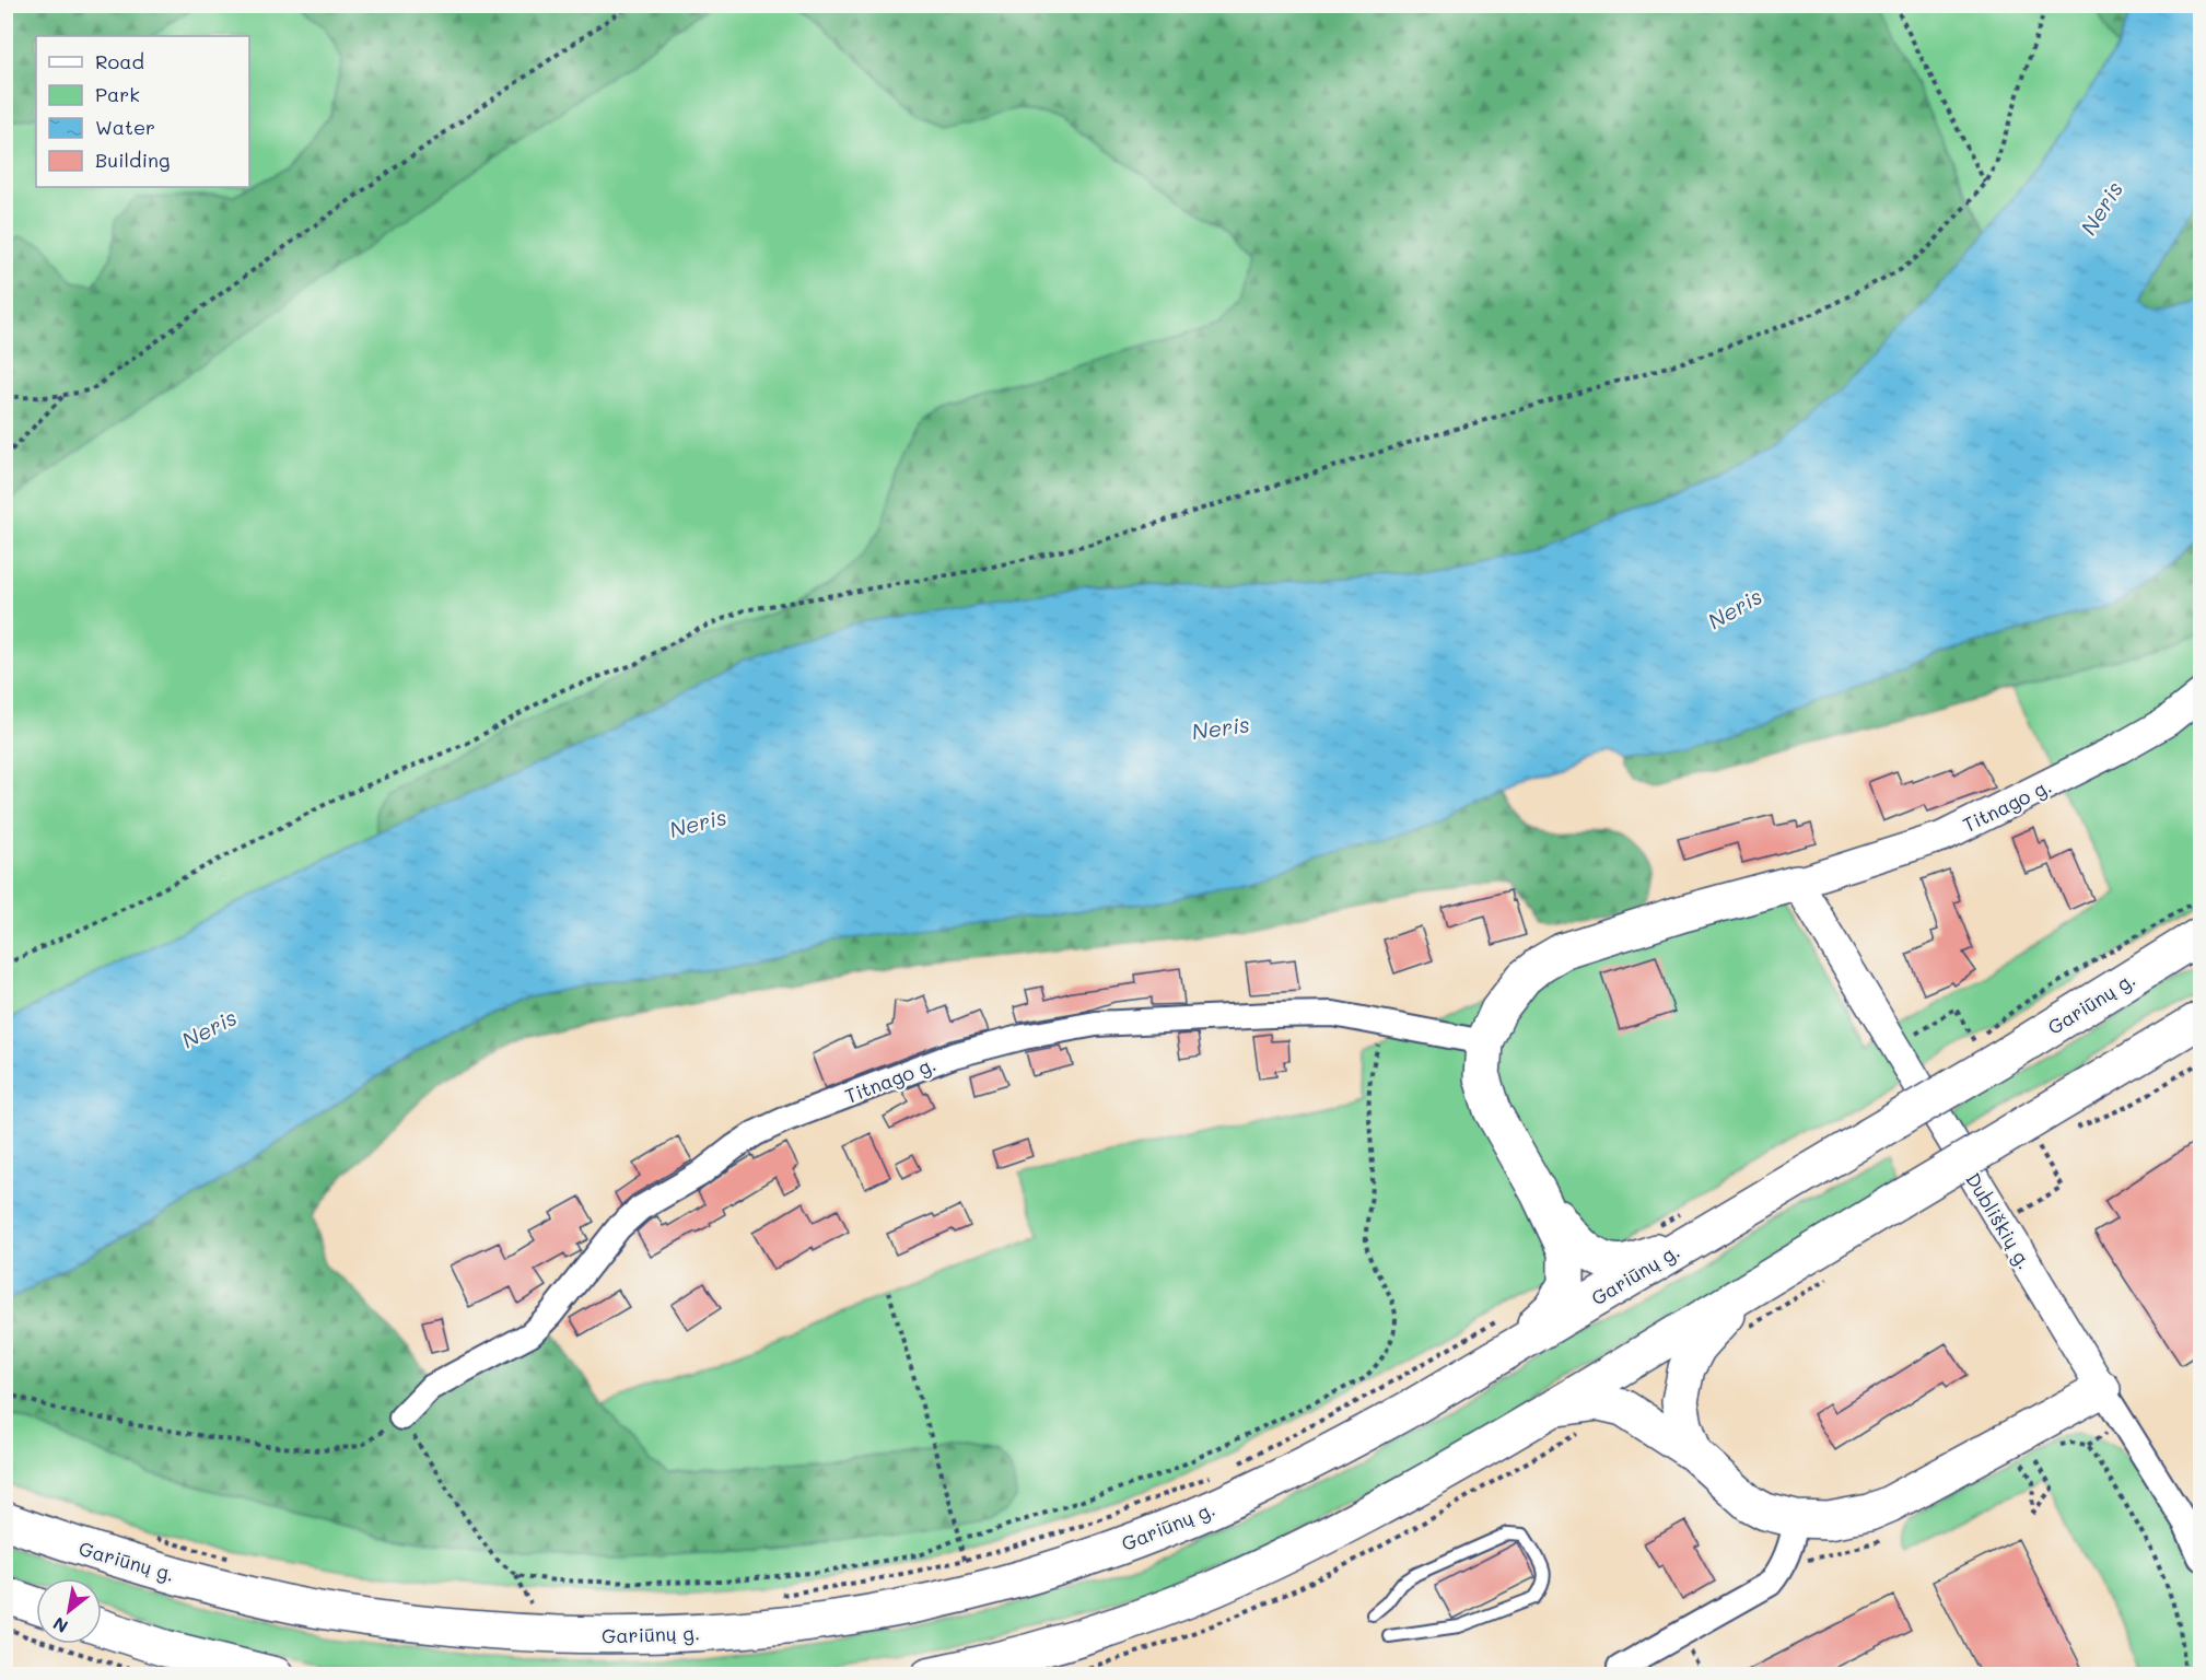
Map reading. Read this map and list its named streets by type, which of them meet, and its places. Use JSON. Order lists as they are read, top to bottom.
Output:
{
  "streets": {
    "highway": ["Gariūnų g."],
    "street": ["Titnago g.", "Dubliškių g."]
  },
  "crossings": [
    ["Titnago g.", "Dubliškių g."]
  ],
  "water": ["Neris"],
  "legend": [
    "Road",
    "Park",
    "Water",
    "Building"
  ],
  "north": "bottom left"
}
